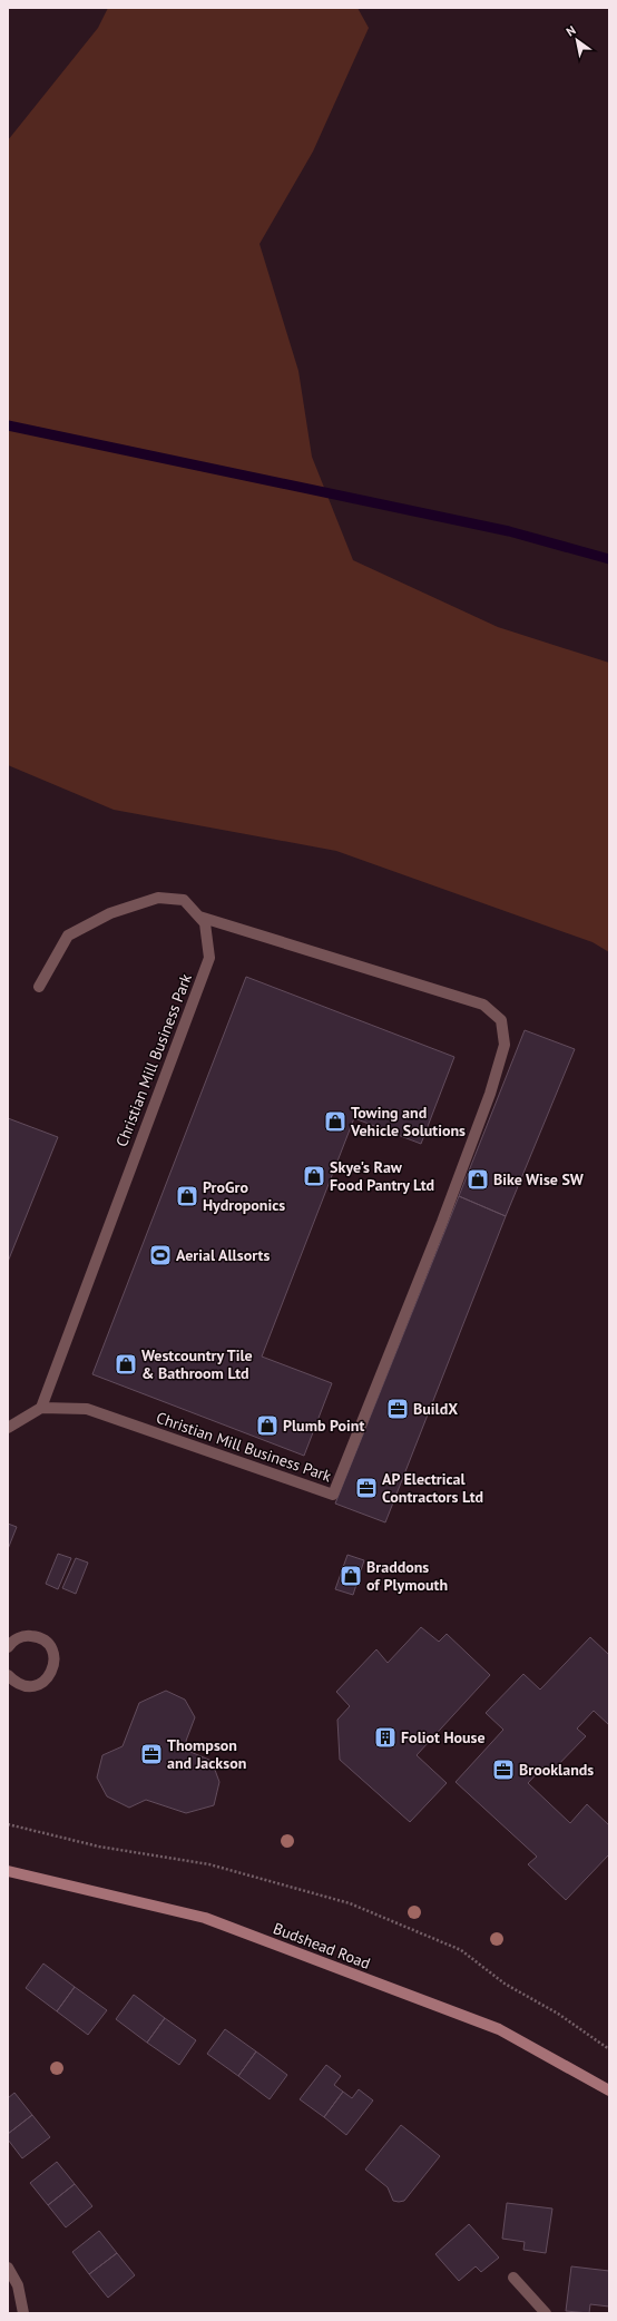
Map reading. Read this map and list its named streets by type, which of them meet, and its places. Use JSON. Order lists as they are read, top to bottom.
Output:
{
  "streets": {
    "main road": ["Budshead Road"],
    "street": ["Christian Mill Business Park"]
  },
  "places": {
    "shop": [
      "Towing and Vehicle Solutions",
      "Skye's Raw Food Pantry Ltd",
      "Bike Wise SW",
      "ProGro Hydroponics",
      "Westcountry Tile & Bathroom Ltd",
      "Plumb Point",
      "Braddons of Plymouth"
    ],
    "sports": ["Aerial Allsorts"],
    "office": [
      "BuildX",
      "AP Electrical Contractors Ltd",
      "Thompson and Jackson",
      "Brooklands"
    ],
    "building": ["Foliot House"]
  },
  "north": "top left"
}
